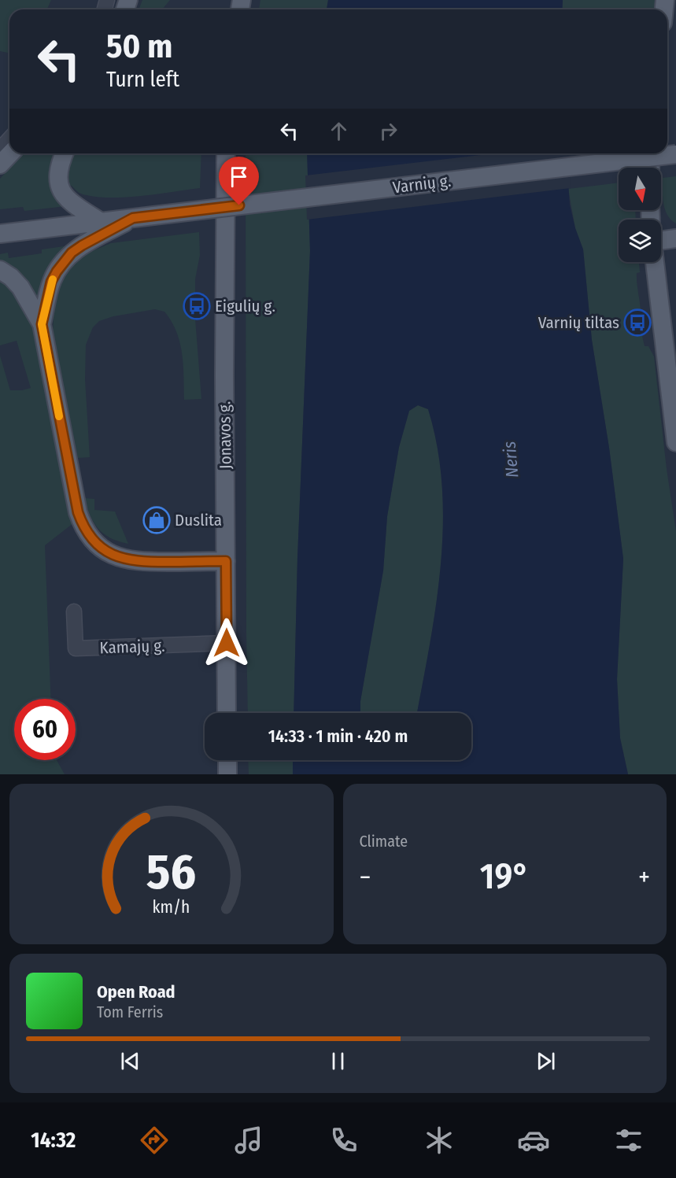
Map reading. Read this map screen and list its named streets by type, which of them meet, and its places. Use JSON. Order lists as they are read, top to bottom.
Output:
{
  "streets": {
    "main road": ["Varnių g.", "Jonavos g."],
    "street": ["Kamajų g."]
  },
  "crossings": [
    ["Jonavos g.", "Kamajų g."]
  ],
  "water": ["Neris"],
  "places": {
    "bus stop": ["Eigulių g.", "Varnių tiltas"],
    "shop": ["Duslita"]
  },
  "north": "bottom",
  "page": {
    "turn": ["50 m", "Turn left"],
    "limit": "60",
    "trip": "14:33 · 1 min · 420 m",
    "tile": "Climate",
    "heat": ["−", "19°", "+"],
    "song": ["Open Road", "Tom Ferris"],
    "tabs": "14:32",
    "gauge": ["56", "km/h"]
  }
}
